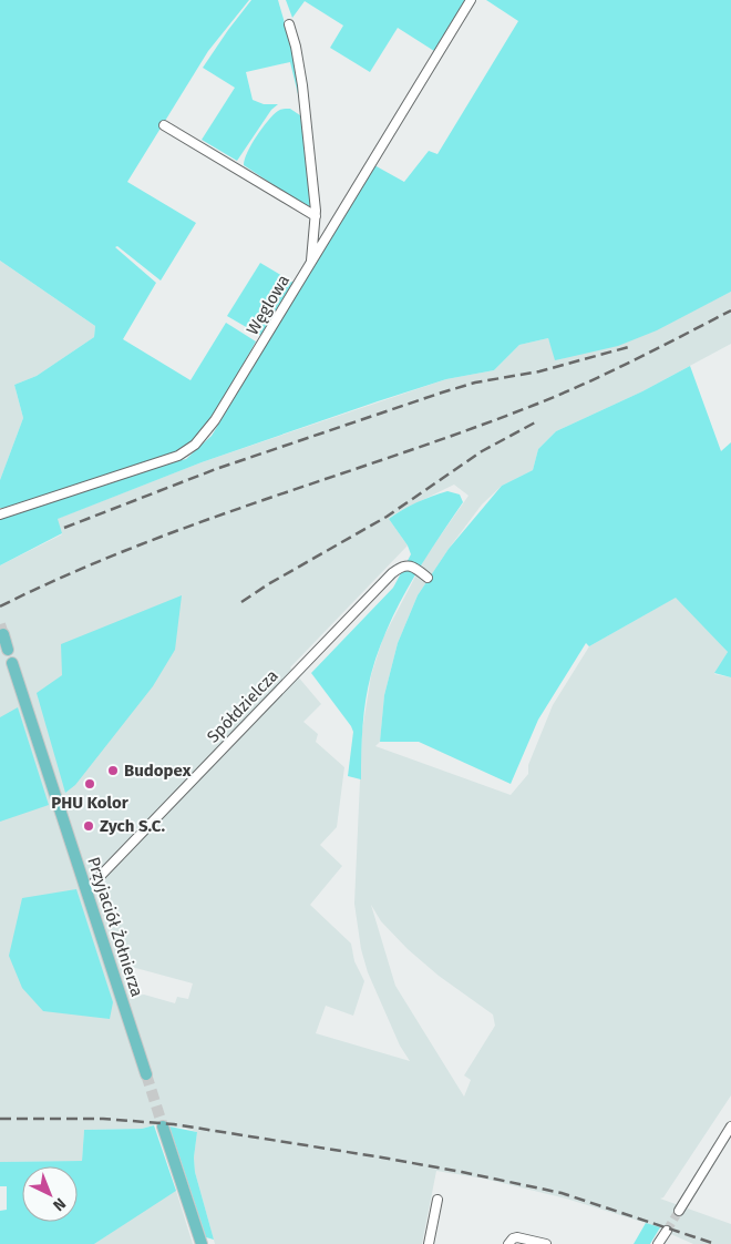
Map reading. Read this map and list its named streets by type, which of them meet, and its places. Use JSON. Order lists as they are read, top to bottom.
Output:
{
  "streets": {
    "main road": ["Przyjaciół Żołnierza"],
    "street": ["Węglowa", "Spółdzielcza"]
  },
  "crossings": [
    ["Spółdzielcza", "Przyjaciół Żołnierza"]
  ],
  "places": ["Budopex", "PHU Kolor", "Zych S.C."],
  "north": "bottom right"
}
